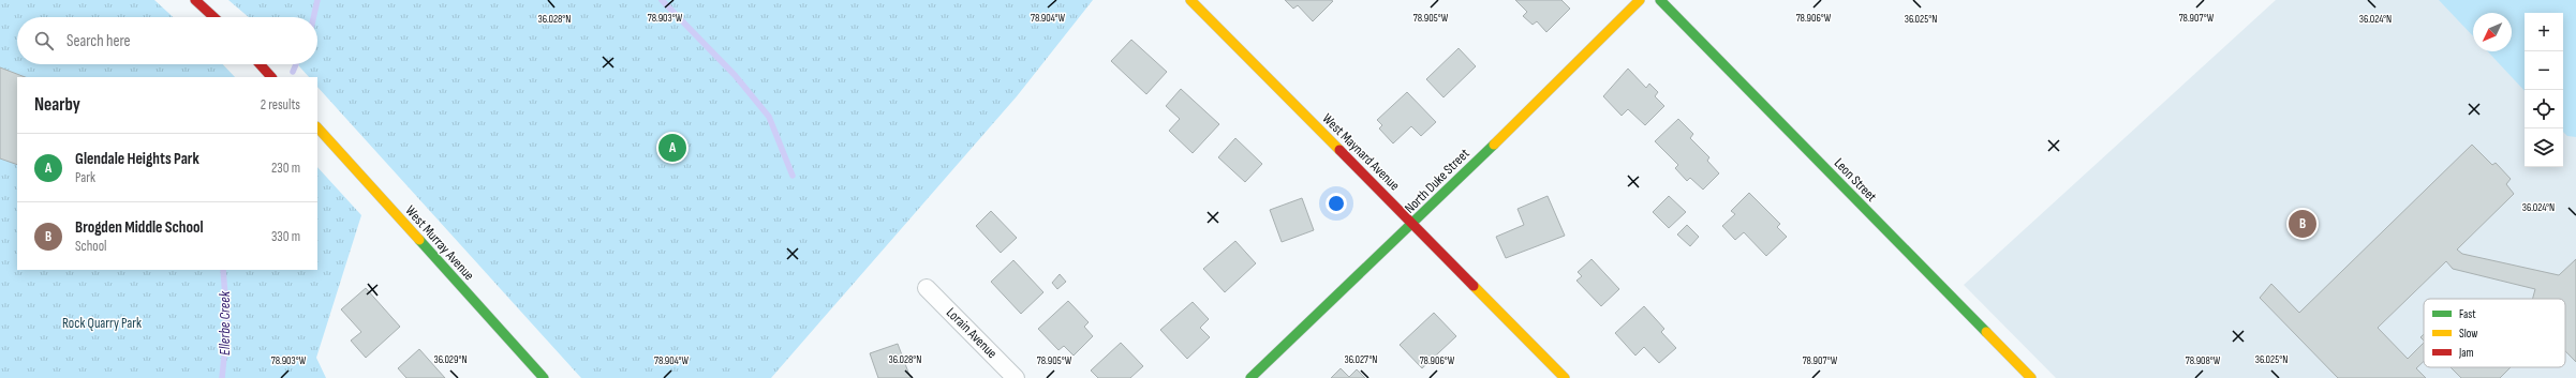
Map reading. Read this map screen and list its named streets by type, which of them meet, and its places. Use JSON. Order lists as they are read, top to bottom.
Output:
{
  "streets": {
    "main road": [
      "West Maynard Avenue",
      "Leon Street",
      "North Duke Street",
      "West Murray Avenue"
    ],
    "street": ["Lorain Avenue"]
  },
  "crossings": [
    ["West Maynard Avenue", "North Duke Street"]
  ],
  "water": ["Ellerbe Creek"],
  "parks": ["Rock Quarry Park"],
  "legend": ["Fast", "Slow", "Jam"],
  "north": "bottom left",
  "page": {
    "map_buttons": ["+", "−"],
    "search": "Search here",
    "heading": ["Nearby", "2 results"],
    "pins": ["A", "B"],
    "list": [
      {
        "mark": "A",
        "name": "Glendale Heights Park",
        "note": "Park",
        "value": "230 m"
      },
      {
        "mark": "B",
        "name": "Brogden Middle School",
        "note": "School",
        "value": "330 m"
      }
    ]
  },
  "coordinates": [
    "78.903°W",
    "78.904°W",
    "78.905°W",
    "78.906°W",
    "78.907°W",
    "36.028°N",
    "36.025°N",
    "36.024°N",
    "36.029°N",
    "36.027°N",
    "78.908°W"
  ]
}
